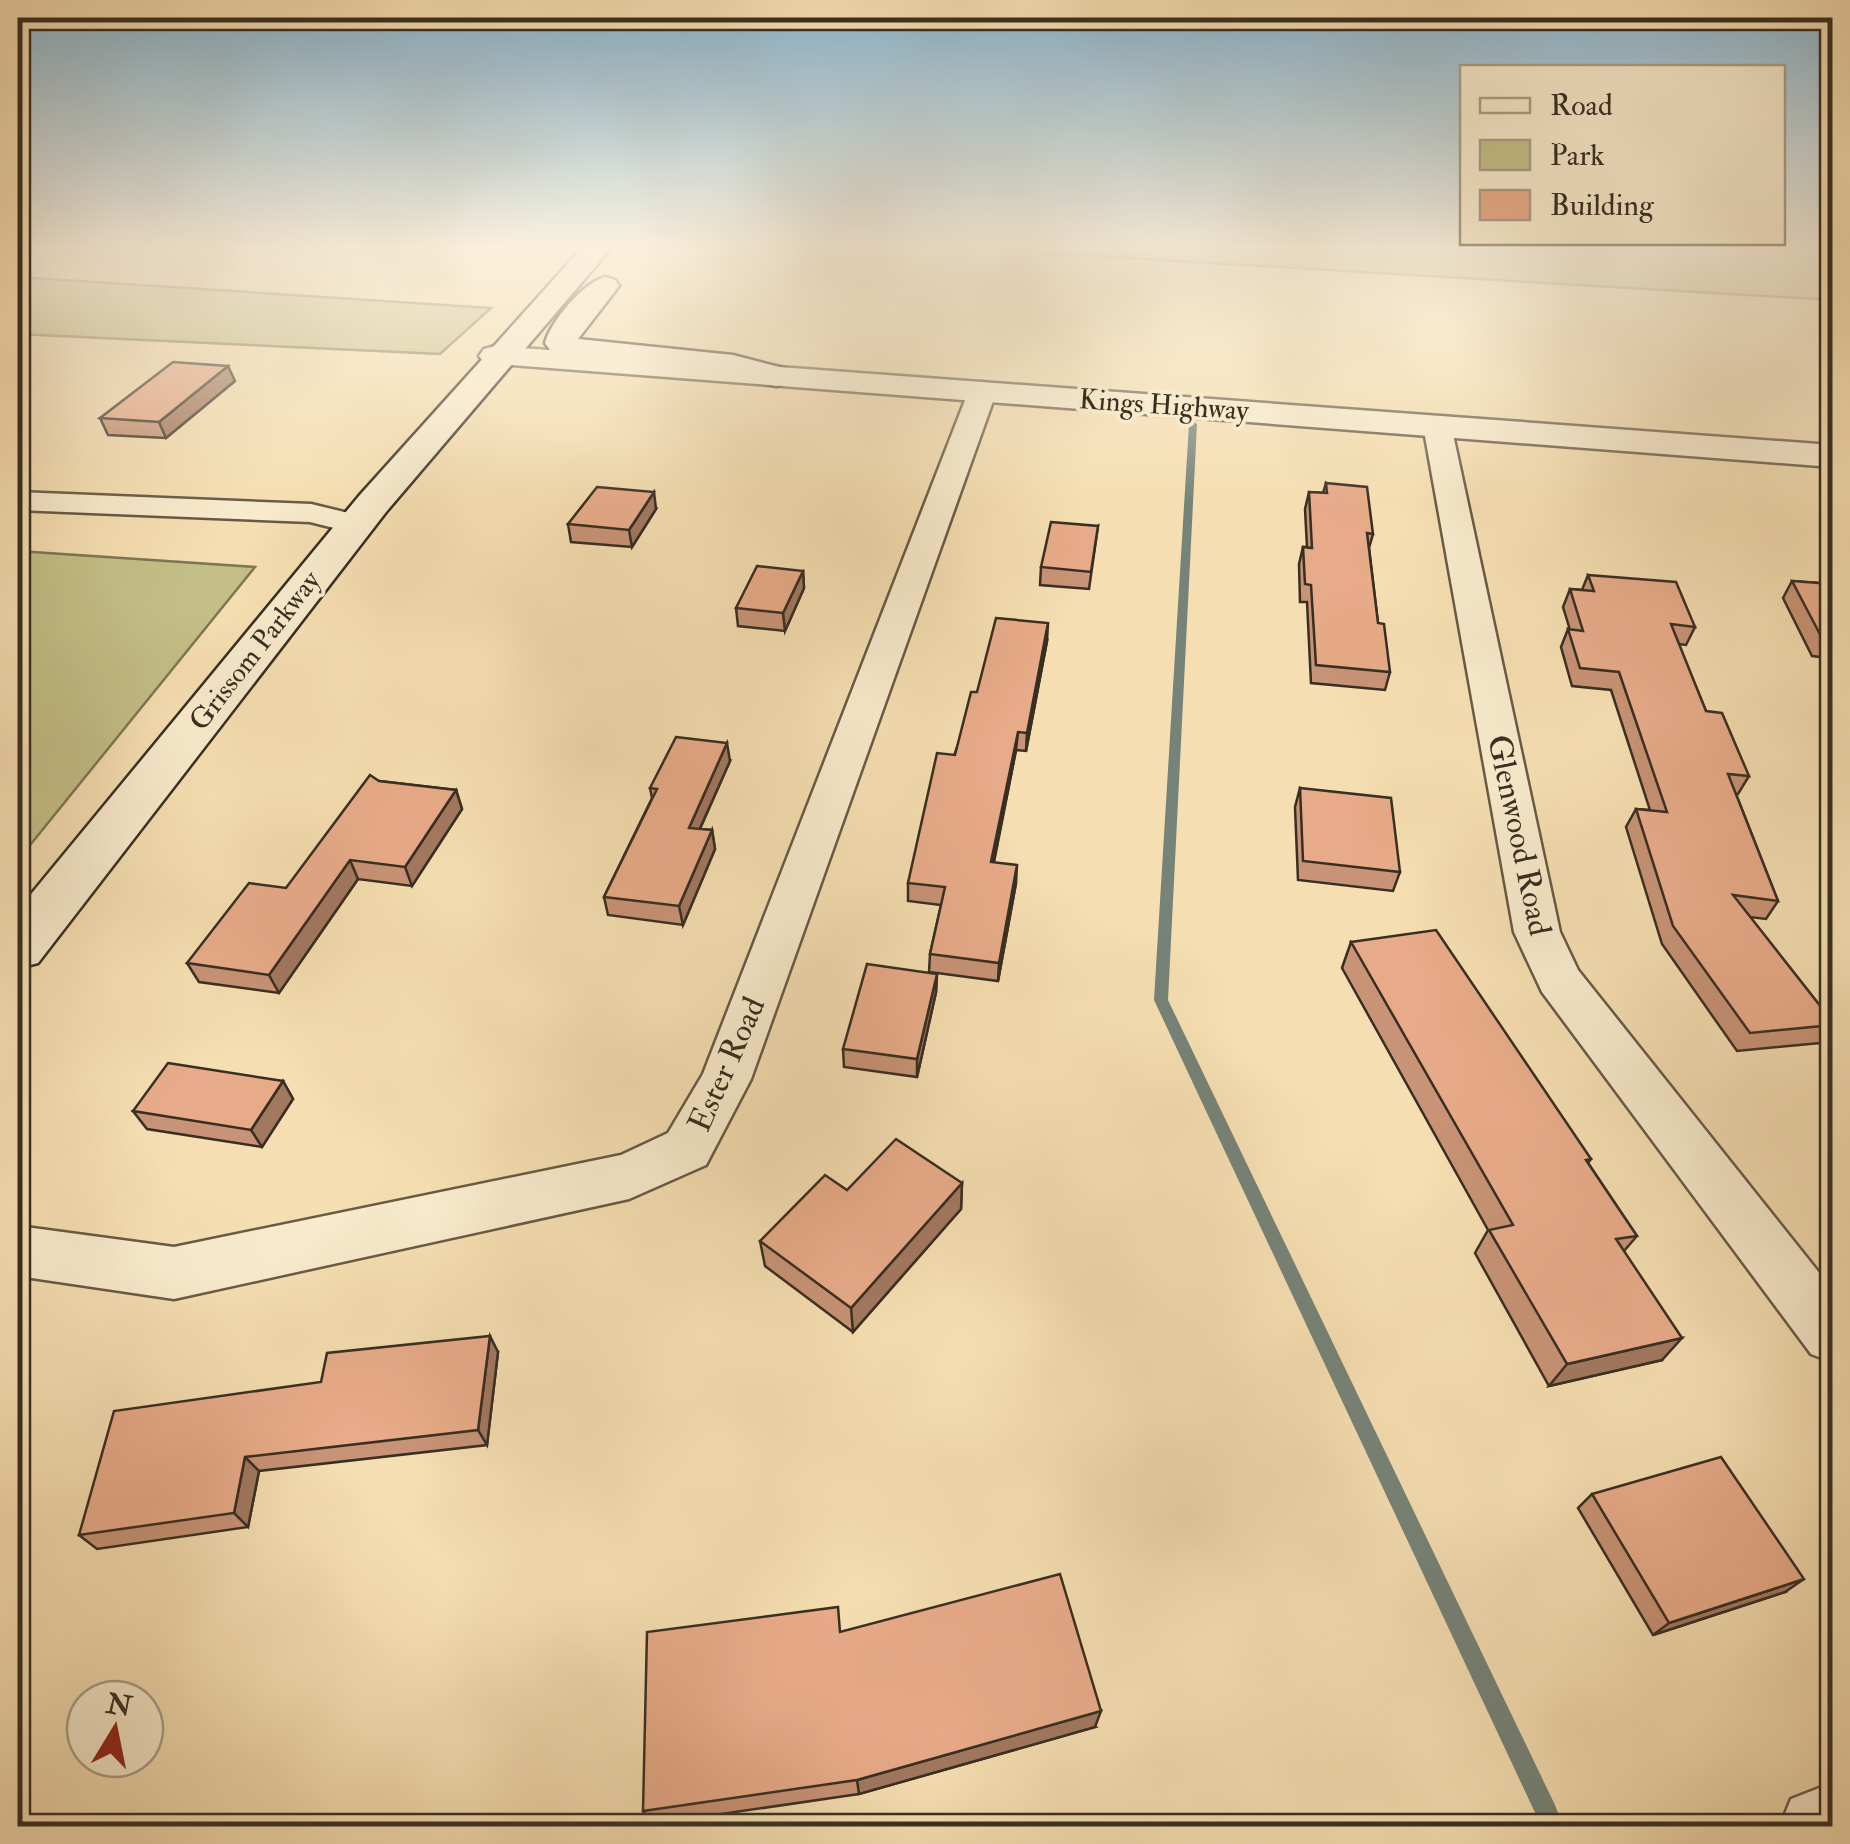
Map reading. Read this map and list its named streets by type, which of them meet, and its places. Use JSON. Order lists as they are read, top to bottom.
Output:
{
  "streets": {
    "main road": ["Kings Highway", "Grissom Parkway"],
    "street": ["Glenwood Road", "Ester Road"]
  },
  "crossings": [
    ["Kings Highway", "Grissom Parkway"],
    ["Kings Highway", "Glenwood Road"],
    ["Kings Highway", "Ester Road"]
  ],
  "legend": ["Road", "Park", "Building"],
  "north": "top"
}
